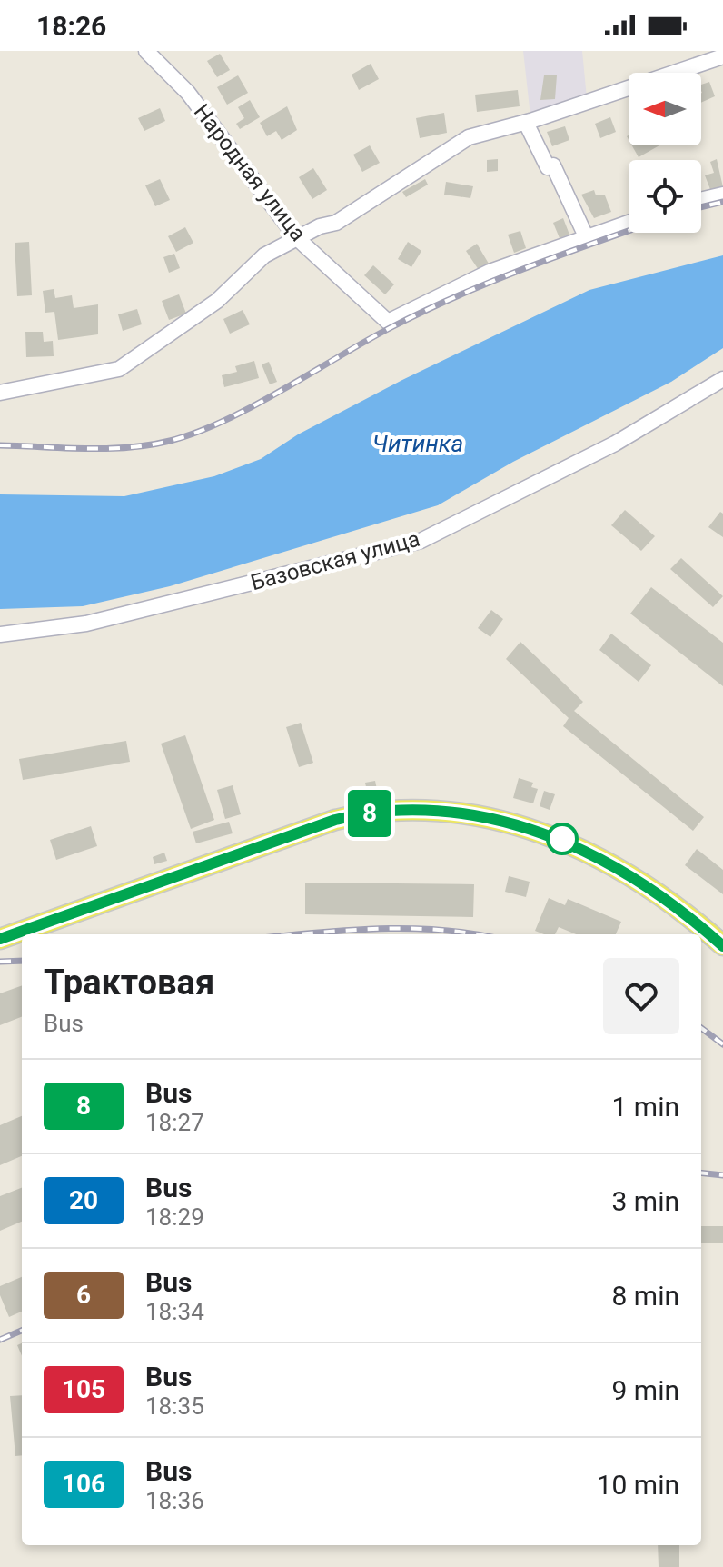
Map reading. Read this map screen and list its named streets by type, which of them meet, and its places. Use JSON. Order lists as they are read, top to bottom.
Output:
{
  "streets": {
    "street": ["Народная улица", "Базовская улица"]
  },
  "water": ["Читинка"],
  "lines": ["bus line 8"],
  "north": "left",
  "page": {
    "status": "18:26",
    "on_map": "8",
    "heading": ["Трактовая", "Bus"],
    "list": [
      {
        "mark": "8",
        "name": "Bus",
        "note": "18:27",
        "value": "1 min"
      },
      {
        "mark": "20",
        "name": "Bus",
        "note": "18:29",
        "value": "3 min"
      },
      {
        "mark": "6",
        "name": "Bus",
        "note": "18:34",
        "value": "8 min"
      },
      {
        "mark": "105",
        "name": "Bus",
        "note": "18:35",
        "value": "9 min"
      },
      {
        "mark": "106",
        "name": "Bus",
        "note": "18:36",
        "value": "10 min"
      }
    ]
  }
}
